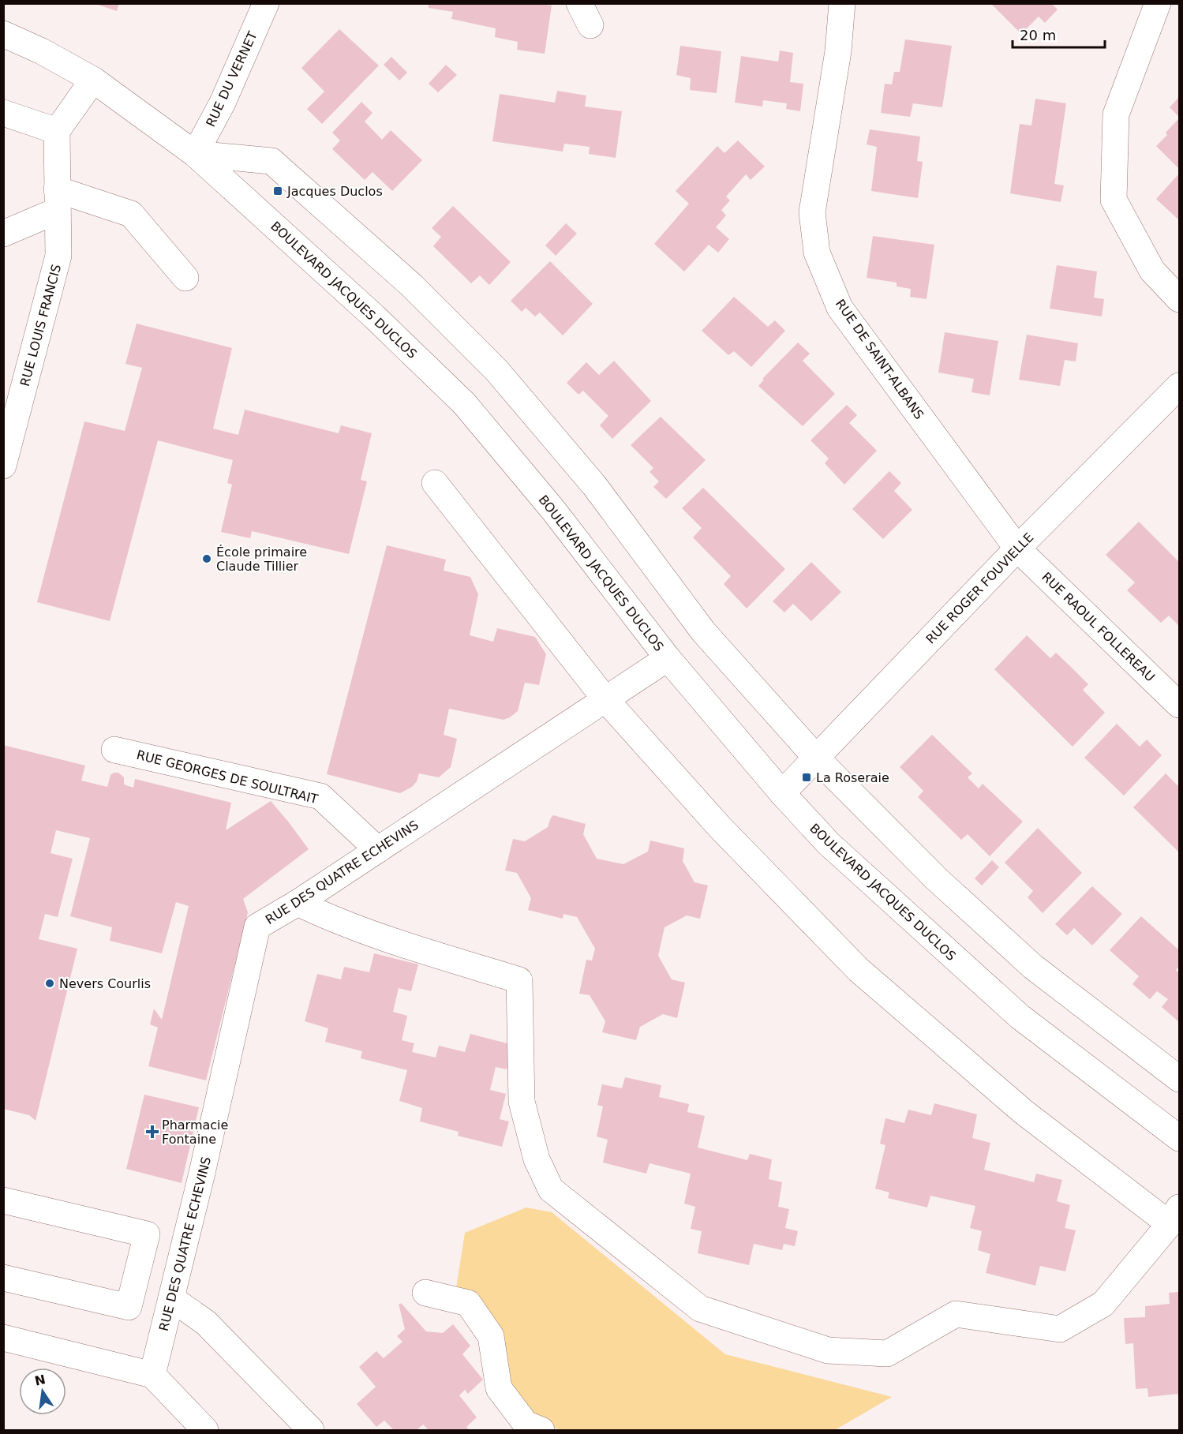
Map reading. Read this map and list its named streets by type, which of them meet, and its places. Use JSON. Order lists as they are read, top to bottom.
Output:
{
  "streets": {
    "street": [
      "RUE DU VERNET",
      "BOULEVARD JACQUES DUCLOS",
      "RUE LOUIS FRANCIS",
      "RUE DE SAINT-ALBANS",
      "RUE ROGER FOUVIELLE",
      "RUE RAOUL FOLLEREAU",
      "RUE GEORGES DE SOULTRAIT",
      "RUE DES QUATRE ECHEVINS"
    ]
  },
  "crossings": [
    ["RUE DU VERNET", "BOULEVARD JACQUES DUCLOS"],
    ["BOULEVARD JACQUES DUCLOS", "RUE ROGER FOUVIELLE"],
    ["BOULEVARD JACQUES DUCLOS", "RUE DES QUATRE ECHEVINS"],
    ["RUE DE SAINT-ALBANS", "RUE ROGER FOUVIELLE"],
    ["RUE DE SAINT-ALBANS", "RUE RAOUL FOLLEREAU"],
    ["RUE ROGER FOUVIELLE", "RUE RAOUL FOLLEREAU"],
    ["RUE GEORGES DE SOULTRAIT", "RUE DES QUATRE ECHEVINS"]
  ],
  "places": {
    "transit": ["Jacques Duclos", "La Roseraie"],
    "other": ["École primaire Claude Tillier", "Nevers Courlis"],
    "health": ["Pharmacie Fontaine"]
  },
  "scale_bar": "20 m",
  "north": "top"
}
